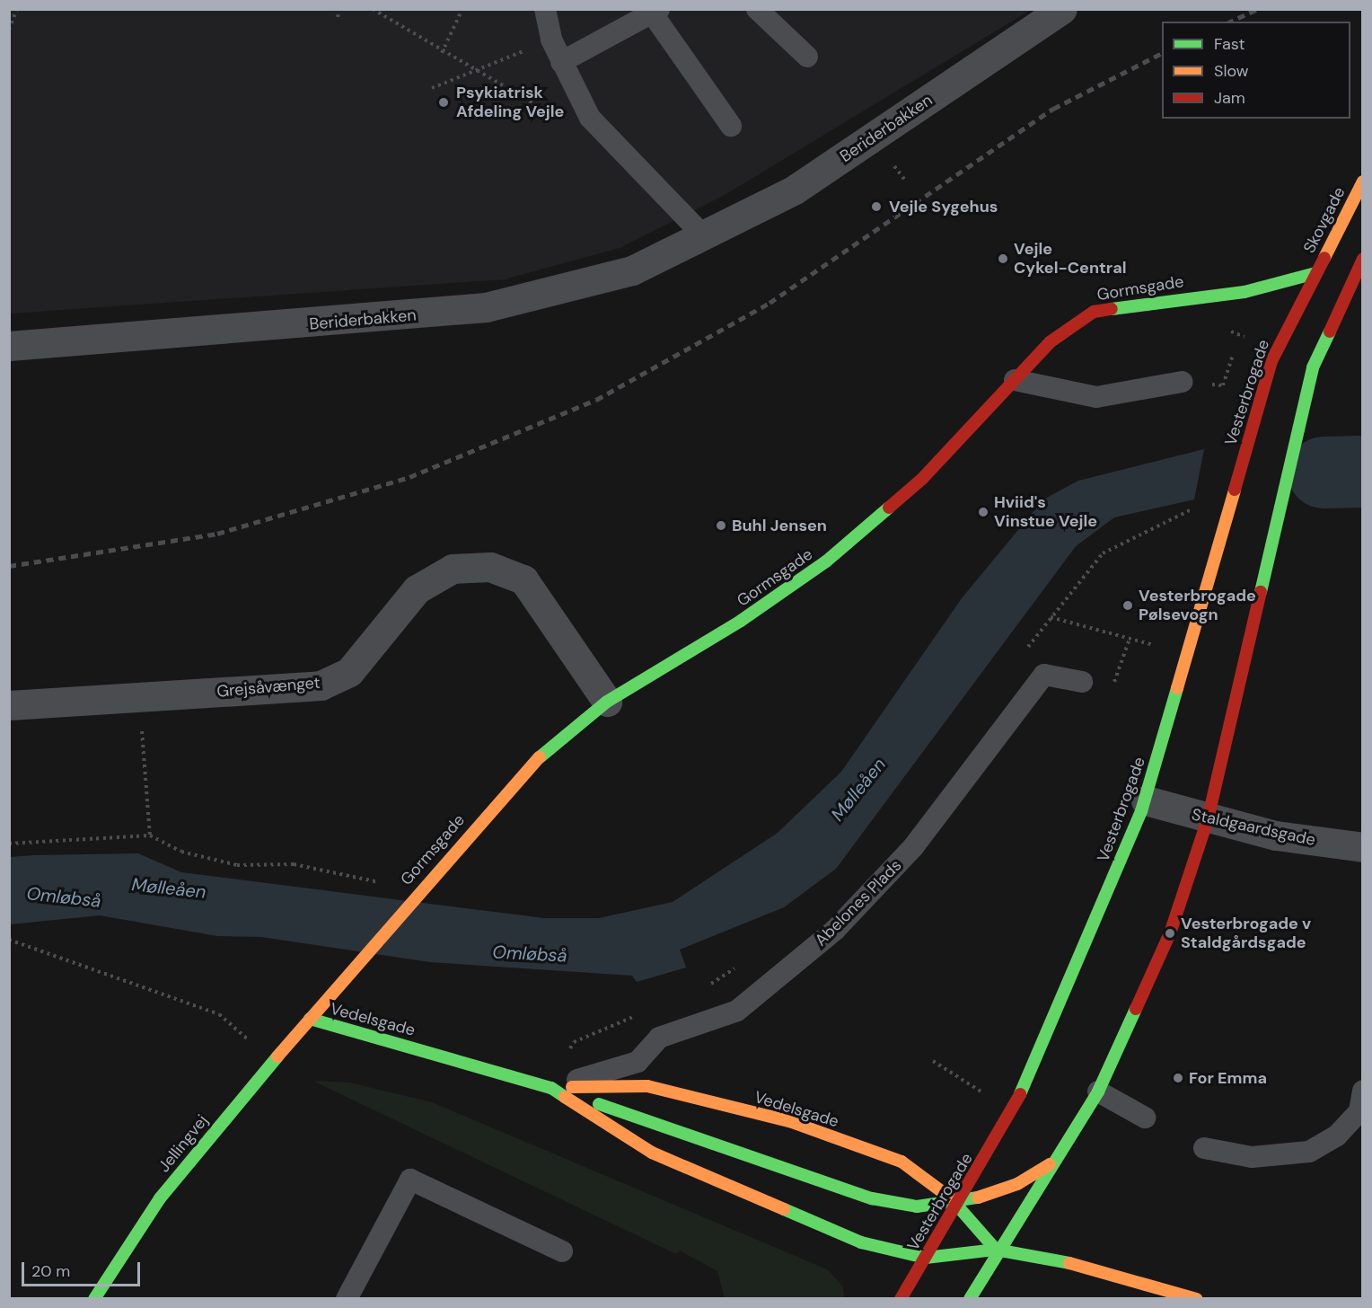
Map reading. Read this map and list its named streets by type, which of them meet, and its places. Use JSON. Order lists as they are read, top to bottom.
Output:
{
  "streets": {
    "main road": [
      "Skovgade",
      "Gormsgade",
      "Vesterbrogade",
      "Vedelsgade",
      "Jellingvej"
    ],
    "street": ["Beriderbakken", "Grejsåvænget", "Staldgaardsgade"],
    "lane": ["Abelones Plads"]
  },
  "crossings": [
    ["Skovgade", "Gormsgade"],
    ["Skovgade", "Vesterbrogade"],
    ["Gormsgade", "Vesterbrogade"],
    ["Gormsgade", "Grejsåvænget"],
    ["Gormsgade", "Vedelsgade"],
    ["Gormsgade", "Jellingvej"],
    ["Vesterbrogade", "Staldgaardsgade"],
    ["Vesterbrogade", "Vedelsgade"],
    ["Abelones Plads", "Vedelsgade"],
    ["Vedelsgade", "Jellingvej"]
  ],
  "water": ["Mølleåen", "Omløbså"],
  "places": [
    "Psykiatrisk Afdeling Vejle",
    "Vejle Sygehus",
    "Vejle Cykel-Central",
    "Hviid's Vinstue Vejle",
    "Buhl Jensen",
    "Vesterbrogade Pølsevogn",
    "Vesterbrogade v Staldgårdsgade",
    "For Emma"
  ],
  "legend": ["Fast", "Slow", "Jam"],
  "scale_bar": "20 m"
}
